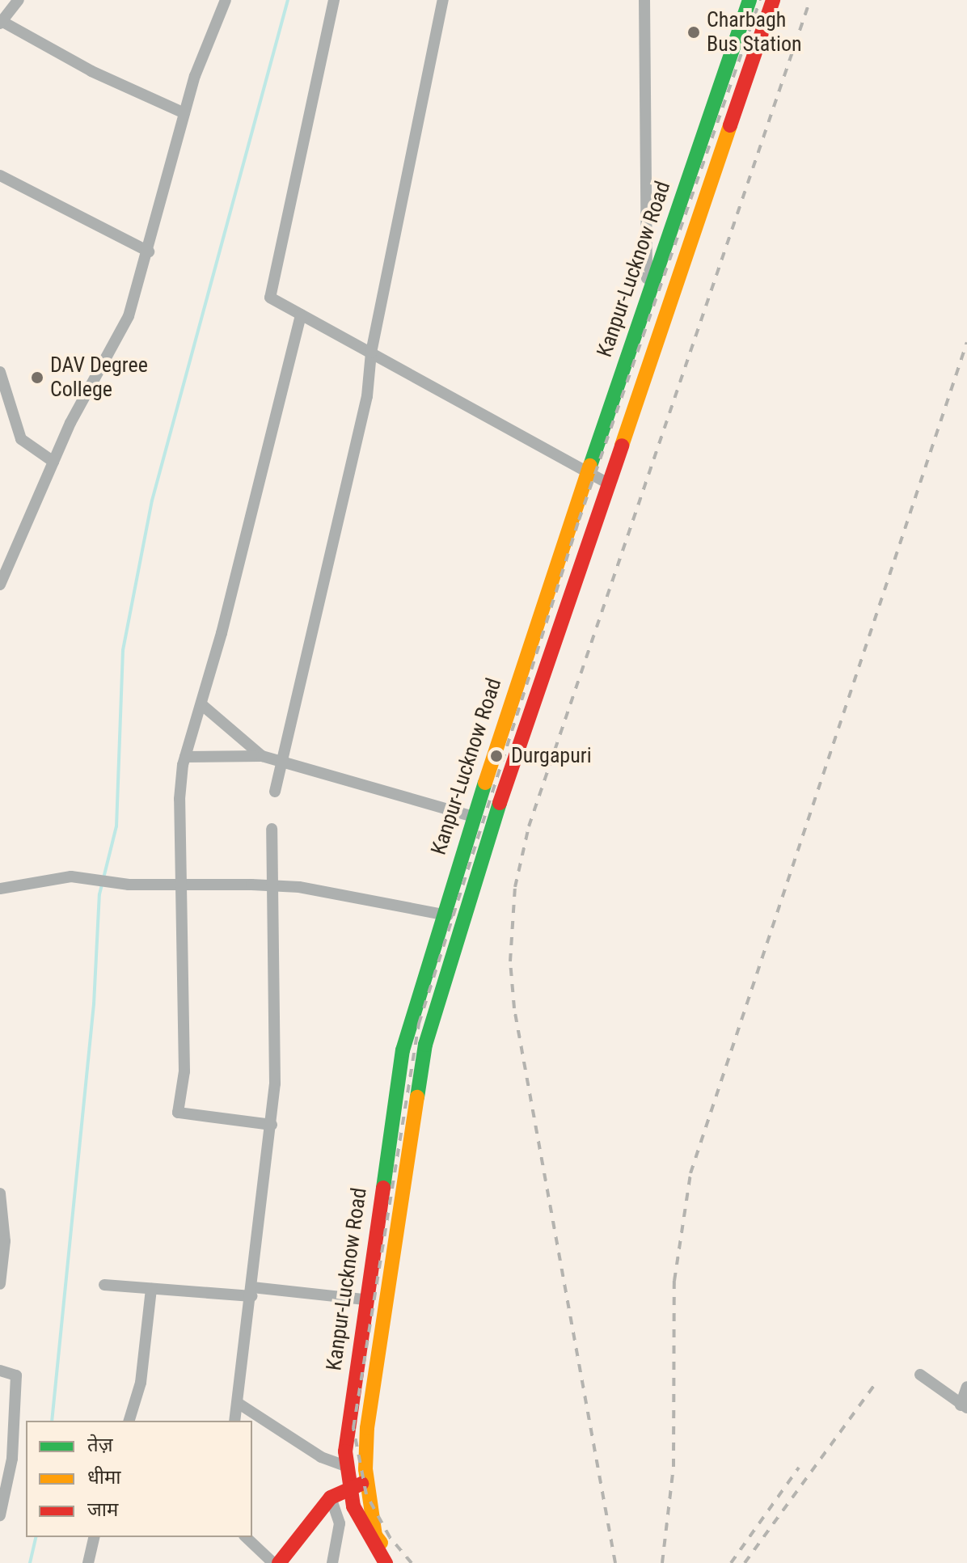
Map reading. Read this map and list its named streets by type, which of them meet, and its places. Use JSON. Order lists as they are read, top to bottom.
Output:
{
  "streets": {
    "main road": ["Kanpur-Lucknow Road"]
  },
  "places": ["Charbagh Bus Station", "DAV Degree College", "Durgapuri"],
  "legend": ["तेज़", "धीमा", "जाम"]
}
